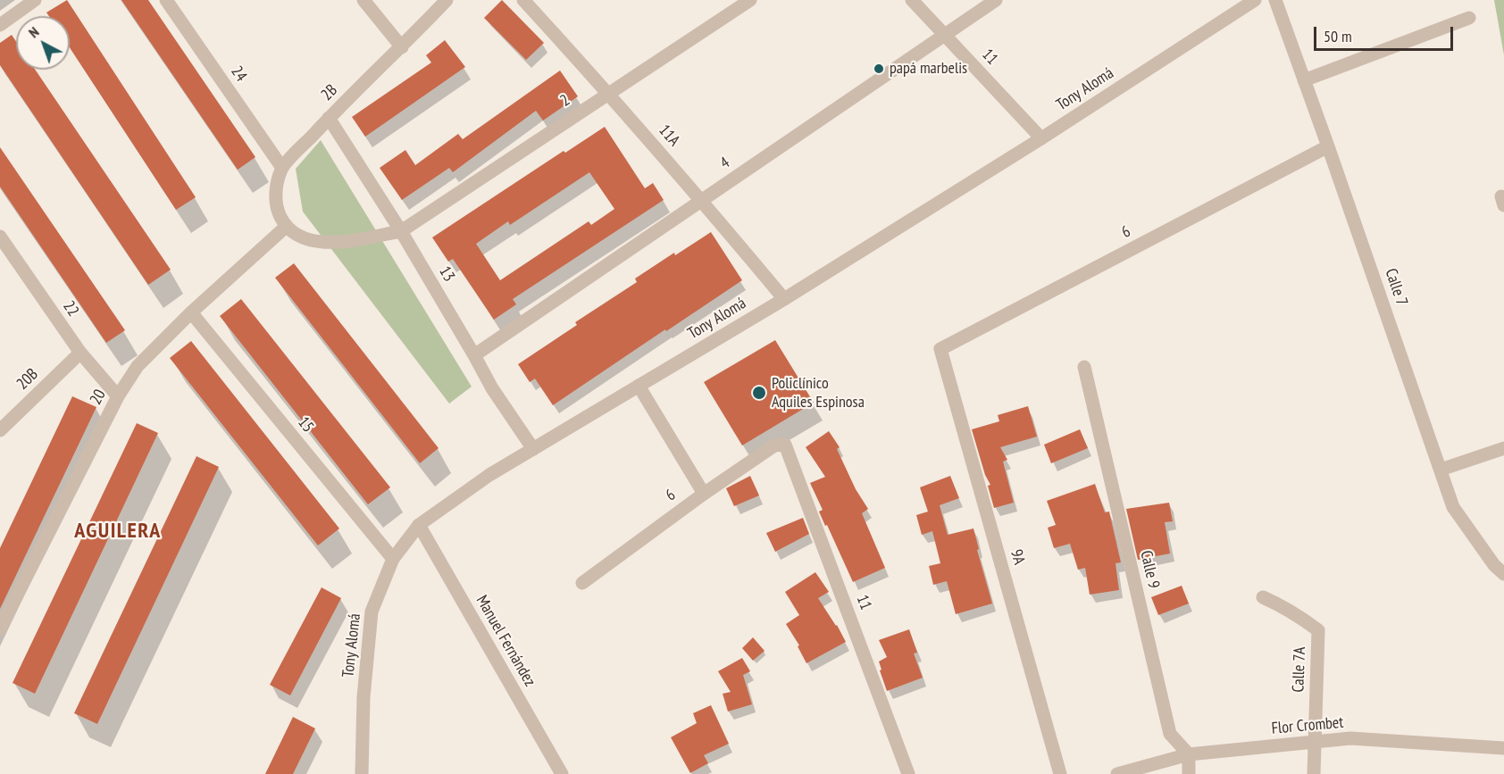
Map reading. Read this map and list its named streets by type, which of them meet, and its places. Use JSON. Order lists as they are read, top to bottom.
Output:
{
  "streets": {
    "street": [
      "11",
      "24",
      "Tony Alomá",
      "2B",
      "2",
      "11A",
      "4",
      "6",
      "13",
      "Calle 7",
      "22",
      "20B",
      "20",
      "15",
      "9A",
      "Calle 9",
      "Manuel Fernández",
      "Calle 7A",
      "Flor Crombet"
    ]
  },
  "crossings": [
    ["11", "Tony Alomá"],
    ["11", "4"],
    ["11", "6"],
    ["24", "2B"],
    ["Tony Alomá", "11A"],
    ["Tony Alomá", "13"],
    ["Tony Alomá", "15"],
    ["Tony Alomá", "Manuel Fernández"],
    ["2B", "13"],
    ["2B", "20"],
    ["2", "11A"],
    ["2", "13"],
    ["11A", "4"],
    ["4", "13"],
    ["6", "Calle 7"],
    ["6", "9A"],
    ["22", "20B"],
    ["22", "20"],
    ["20", "15"],
    ["Calle 9", "Flor Crombet"],
    ["Calle 7A", "Flor Crombet"]
  ],
  "districts": ["AGUILERA"],
  "places": ["papá marbelis", "Policlínico Aquiles Espinosa"],
  "scale_bar": "50 m",
  "north": "top left"
}
